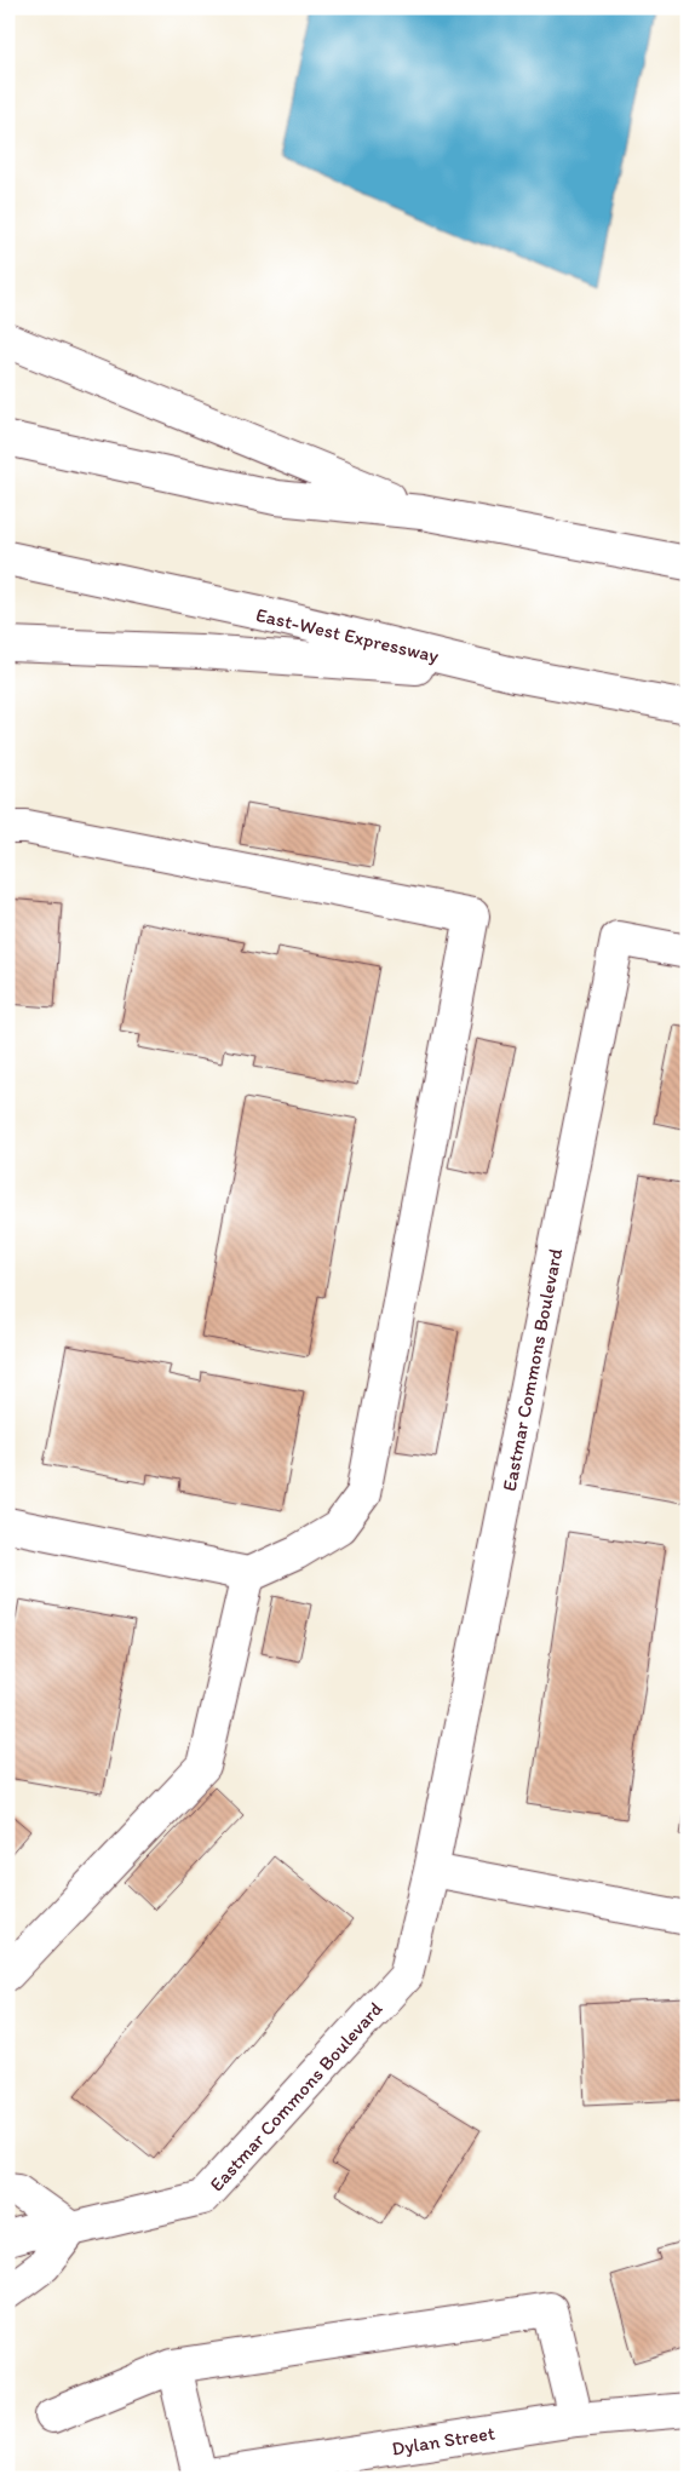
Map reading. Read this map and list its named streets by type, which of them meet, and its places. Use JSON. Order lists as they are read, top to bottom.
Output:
{
  "streets": {
    "main road": ["East-West Expressway", "Eastmar Commons Boulevard", "Dylan Street"]
  }
}
